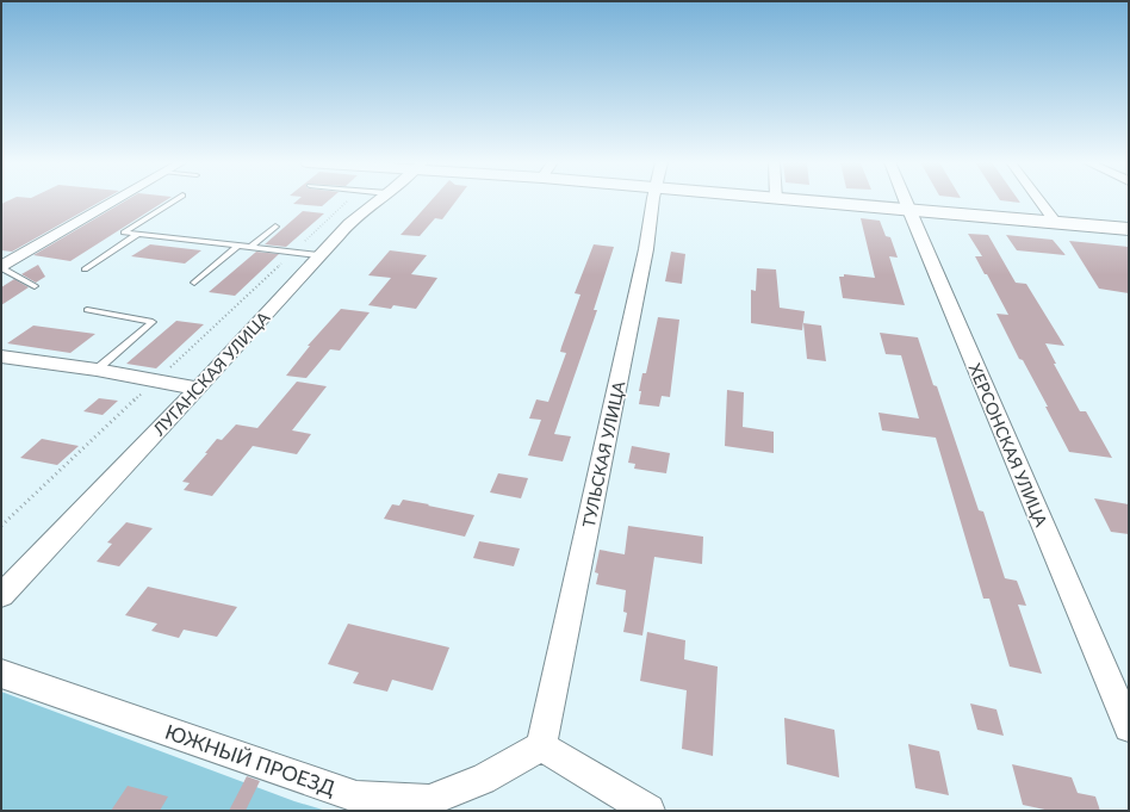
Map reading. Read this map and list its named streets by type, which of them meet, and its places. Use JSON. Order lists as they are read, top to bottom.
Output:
{
  "streets": {
    "street": [
      "ЛУГАНСКАЯ УЛИЦА",
      "ХЕРСОНСКАЯ УЛИЦА",
      "ТУЛЬСКАЯ УЛИЦА",
      "ЮЖНЫЙ ПРОЕЗД"
    ]
  },
  "crossings": [
    ["ТУЛЬСКАЯ УЛИЦА", "ЮЖНЫЙ ПРОЕЗД"]
  ]
}
